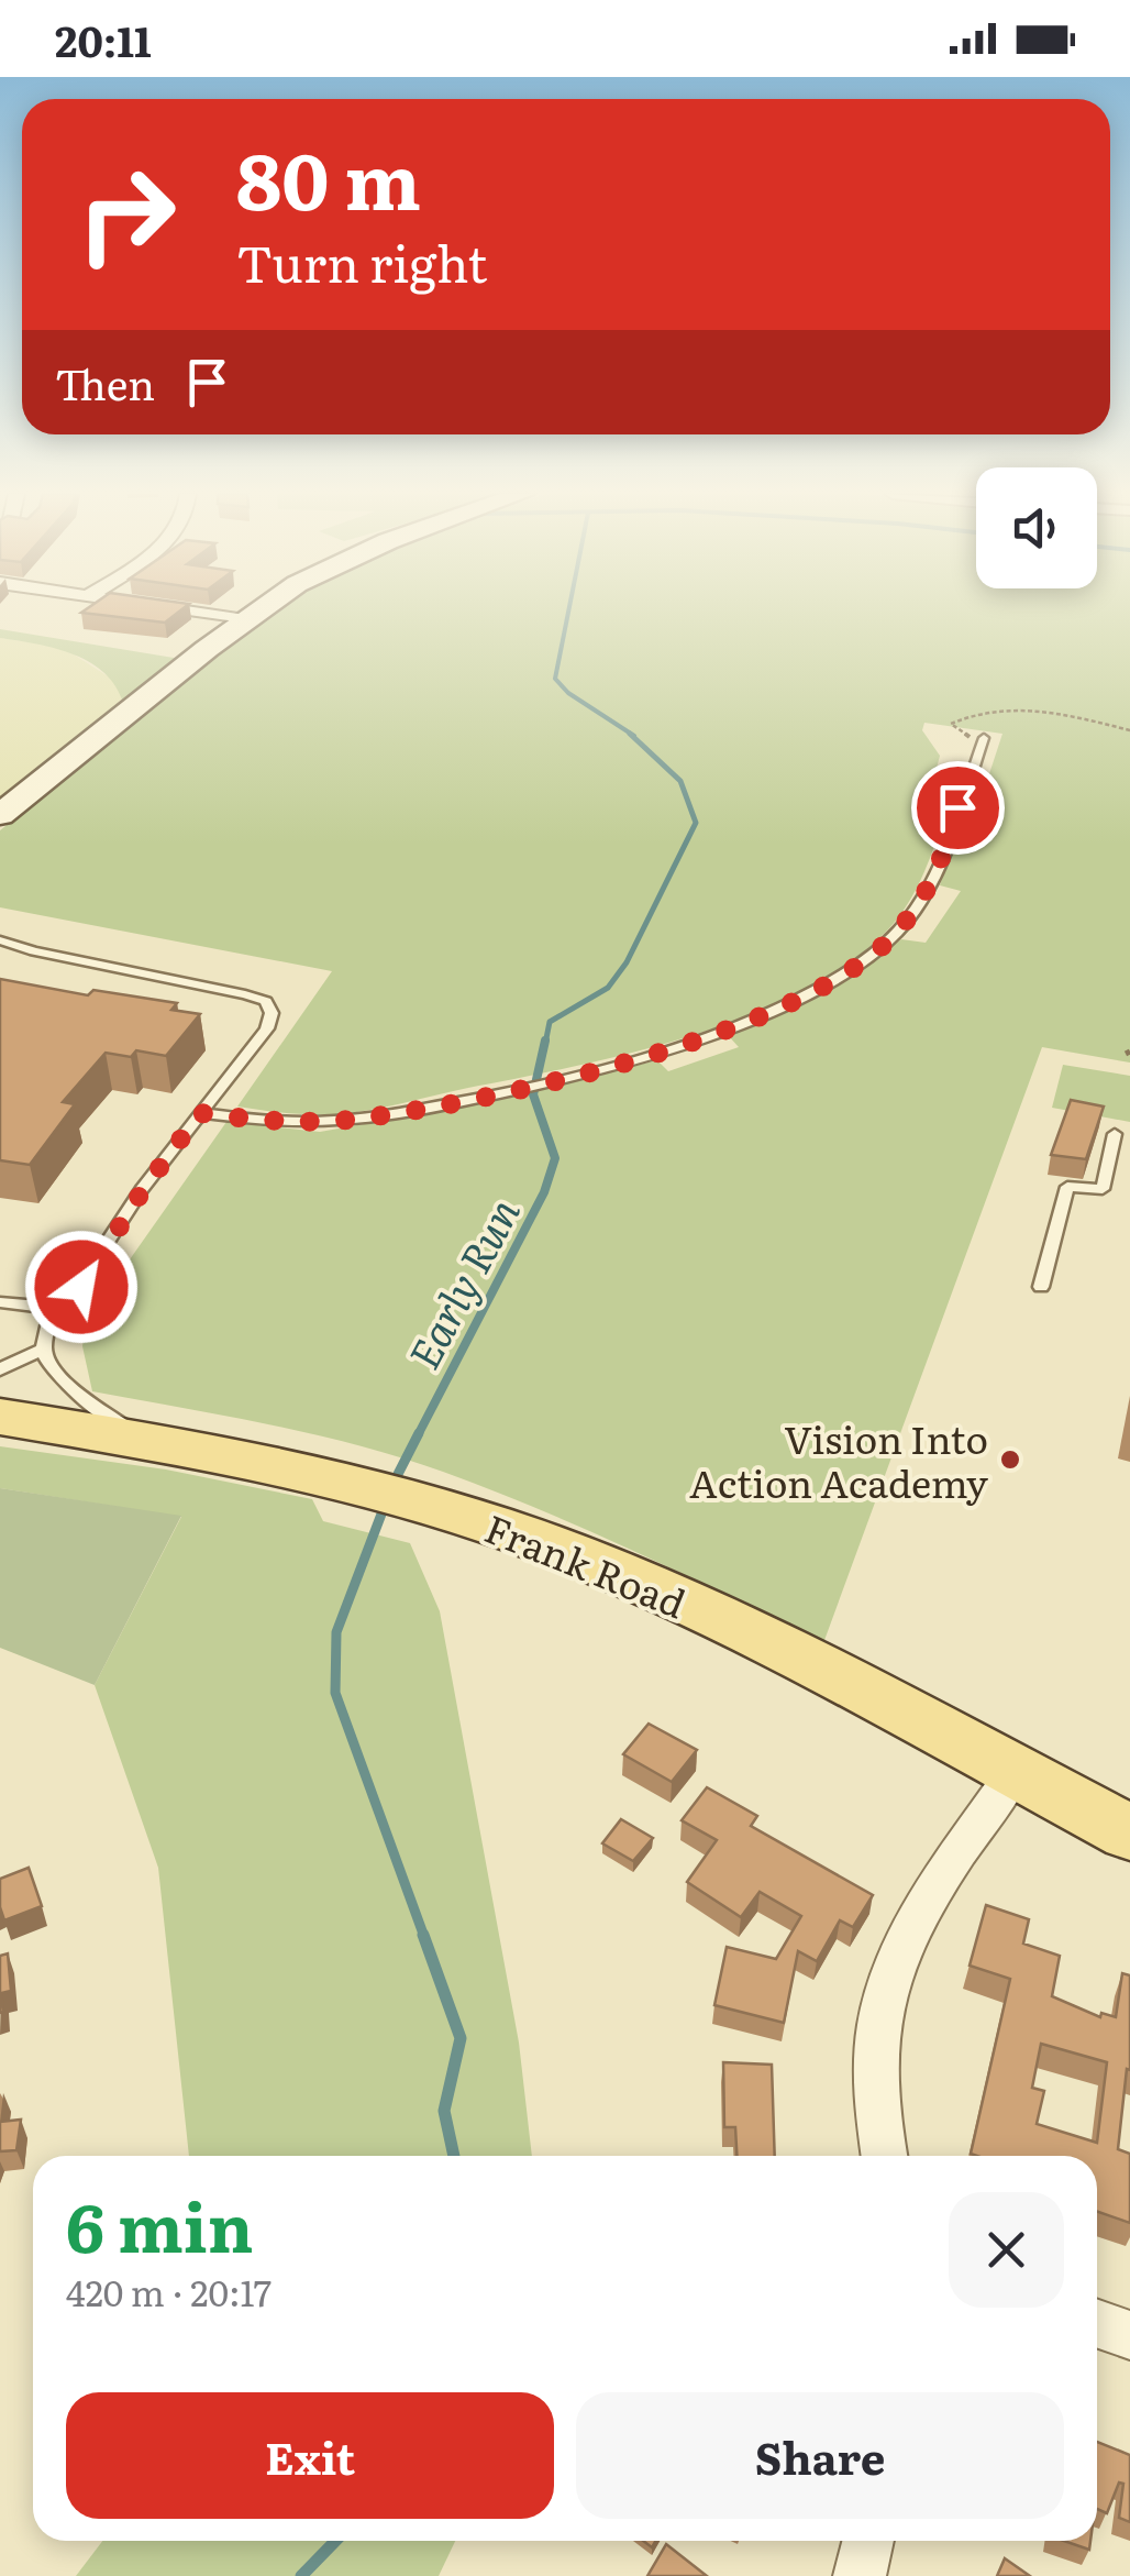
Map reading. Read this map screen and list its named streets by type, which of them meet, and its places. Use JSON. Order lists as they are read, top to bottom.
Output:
{
  "streets": {
    "main road": ["Frank Road"]
  },
  "water": ["Early Run"],
  "places": ["Vision Into Action Academy"],
  "page": {
    "status": "20:11",
    "turn": ["80 m", "Turn right"],
    "then": "Then",
    "heading": ["6 min", "420 m · 20:17"],
    "buttons": ["Exit", "Share"]
  }
}
